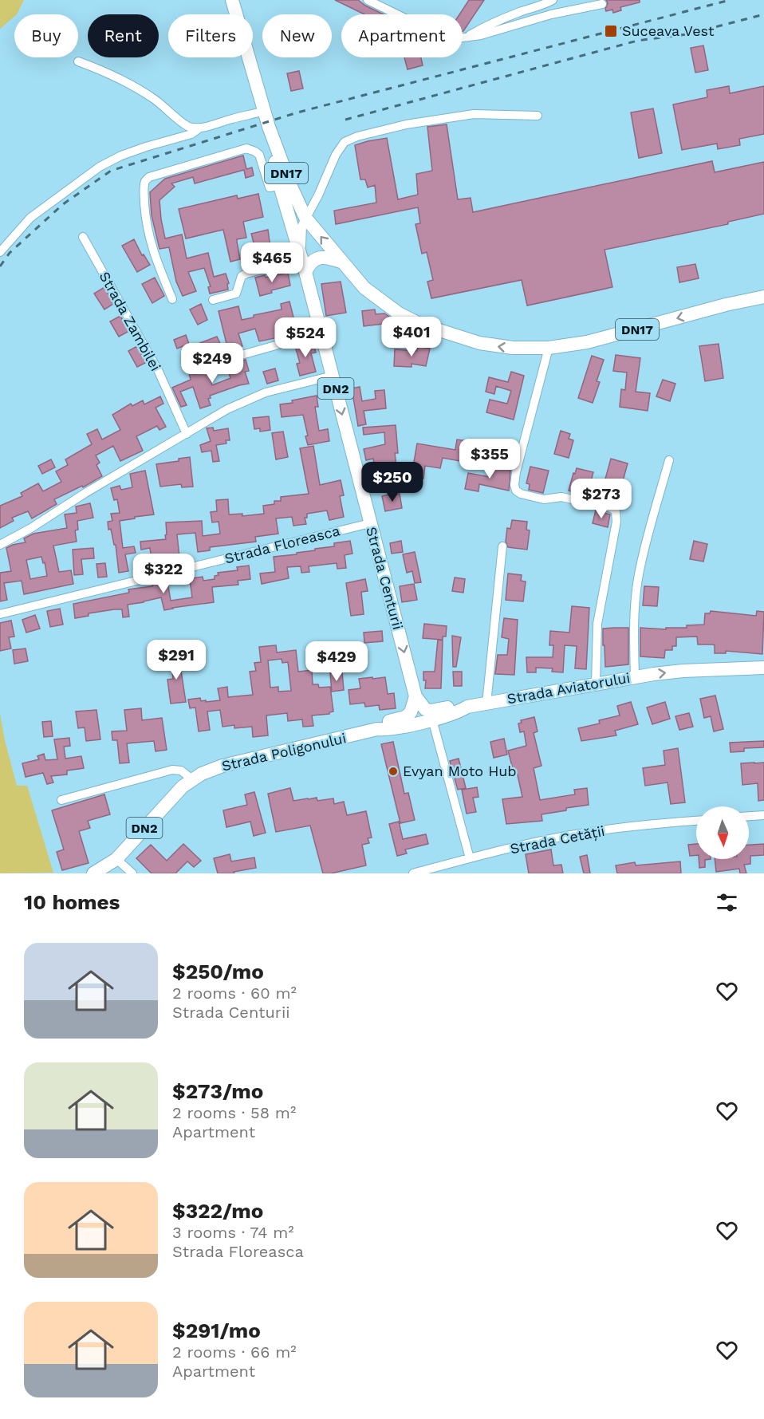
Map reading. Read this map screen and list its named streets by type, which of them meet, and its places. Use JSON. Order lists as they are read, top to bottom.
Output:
{
  "streets": {
    "main road": [
      "DN17",
      "DN2",
      "Strada Centurii",
      "Strada Aviatorului",
      "Strada Poligonului"
    ],
    "street": ["Strada Zambilei", "Strada Floreasca", "Strada Cetății"]
  },
  "crossings": [
    ["DN17", "DN2"],
    ["DN17", "Strada Centurii"],
    ["DN2", "Strada Centurii"],
    ["DN2", "Strada Aviatorului"],
    ["DN2", "Strada Poligonului"],
    ["Strada Floreasca", "Strada Centurii"],
    ["Strada Aviatorului", "Strada Poligonului"]
  ],
  "one_way": ["Strada Centurii"],
  "places": {
    "transit": ["Suceava Vest"],
    "other": ["Evyan Moto Hub"]
  },
  "north": "bottom",
  "page": {
    "chip": [
      "Buy",
      "Rent",
      "Filters",
      "New",
      "Apartment"
    ],
    "price": [
      "$465",
      "$401",
      "$524",
      "$249",
      "$355",
      "$250",
      "$273",
      "$322",
      "$291",
      "$429"
    ],
    "heading": "10 homes",
    "list": [
      {
        "name": "$250/mo",
        "note": "2 rooms · 60 m² · Strada Centurii"
      },
      {
        "name": "$273/mo",
        "note": "2 rooms · 58 m² · Apartment"
      },
      {
        "name": "$322/mo",
        "note": "3 rooms · 74 m² · Strada Floreasca"
      },
      {
        "name": "$291/mo",
        "note": "2 rooms · 66 m² · Apartment"
      }
    ]
  }
}
